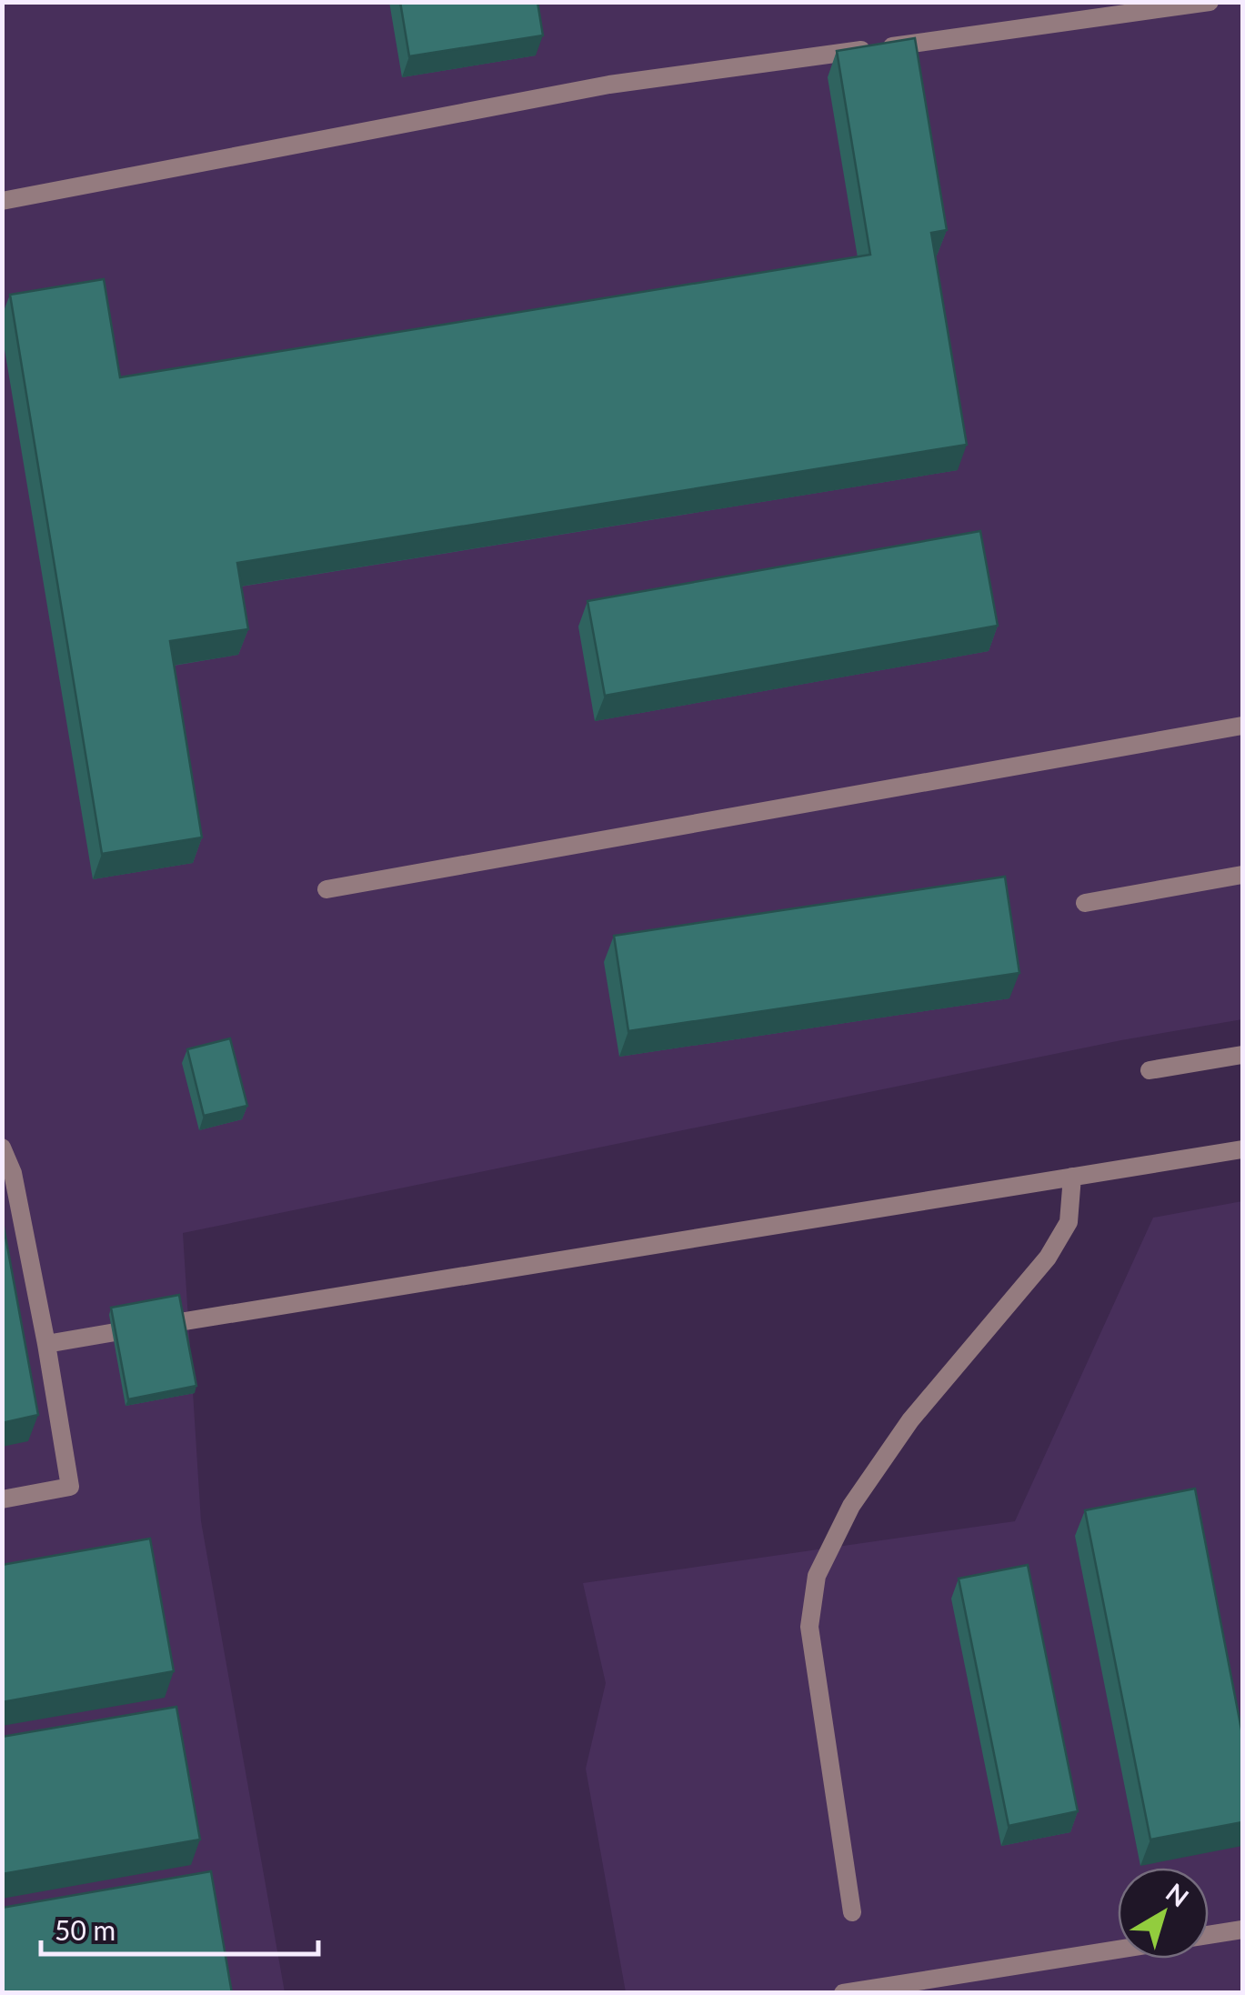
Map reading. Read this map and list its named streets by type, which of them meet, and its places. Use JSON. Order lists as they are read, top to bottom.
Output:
{
  "scale_bar": "50 m",
  "north": "top right"
}
